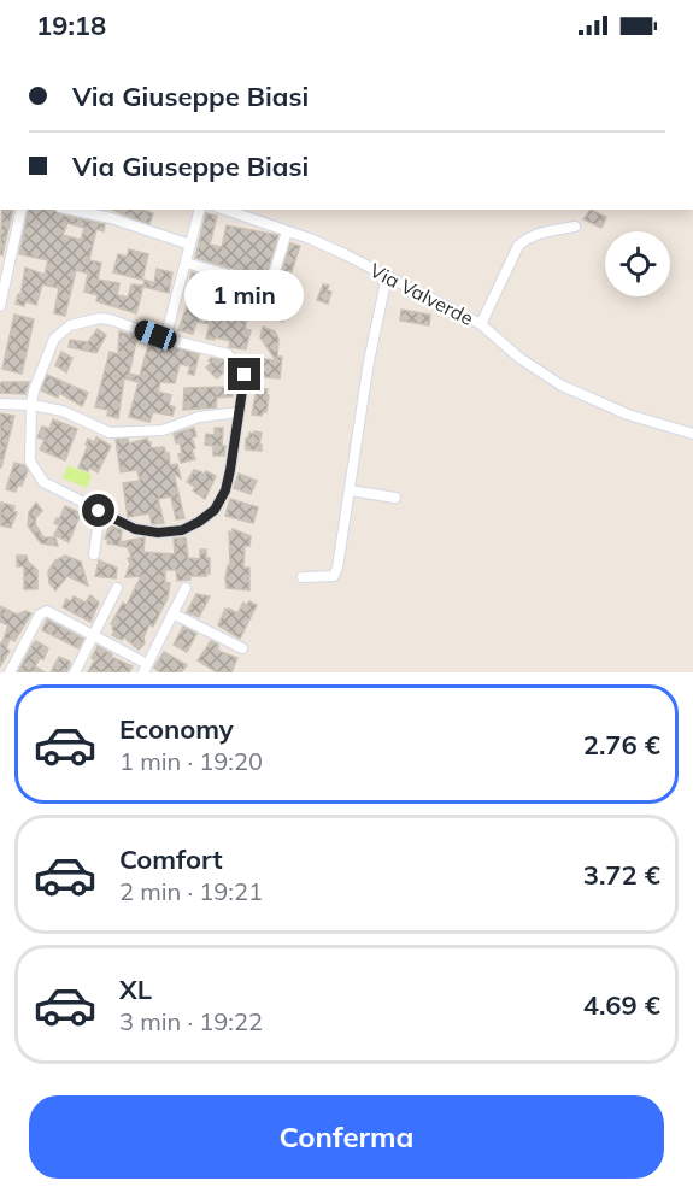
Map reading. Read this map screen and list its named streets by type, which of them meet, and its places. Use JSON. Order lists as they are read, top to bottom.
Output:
{
  "streets": {
    "street": ["Via Valverde"]
  },
  "page": {
    "status": "19:18",
    "banner": ["Via Giuseppe Biasi", "Via Giuseppe Biasi"],
    "bubble": "1 min",
    "list": [
      {
        "name": "Economy",
        "note": "1 min · 19:20",
        "value": "2.76 €"
      },
      {
        "name": "Comfort",
        "note": "2 min · 19:21",
        "value": "3.72 €"
      },
      {
        "name": "XL",
        "note": "3 min · 19:22",
        "value": "4.69 €"
      }
    ],
    "buttons": "Conferma"
  }
}
